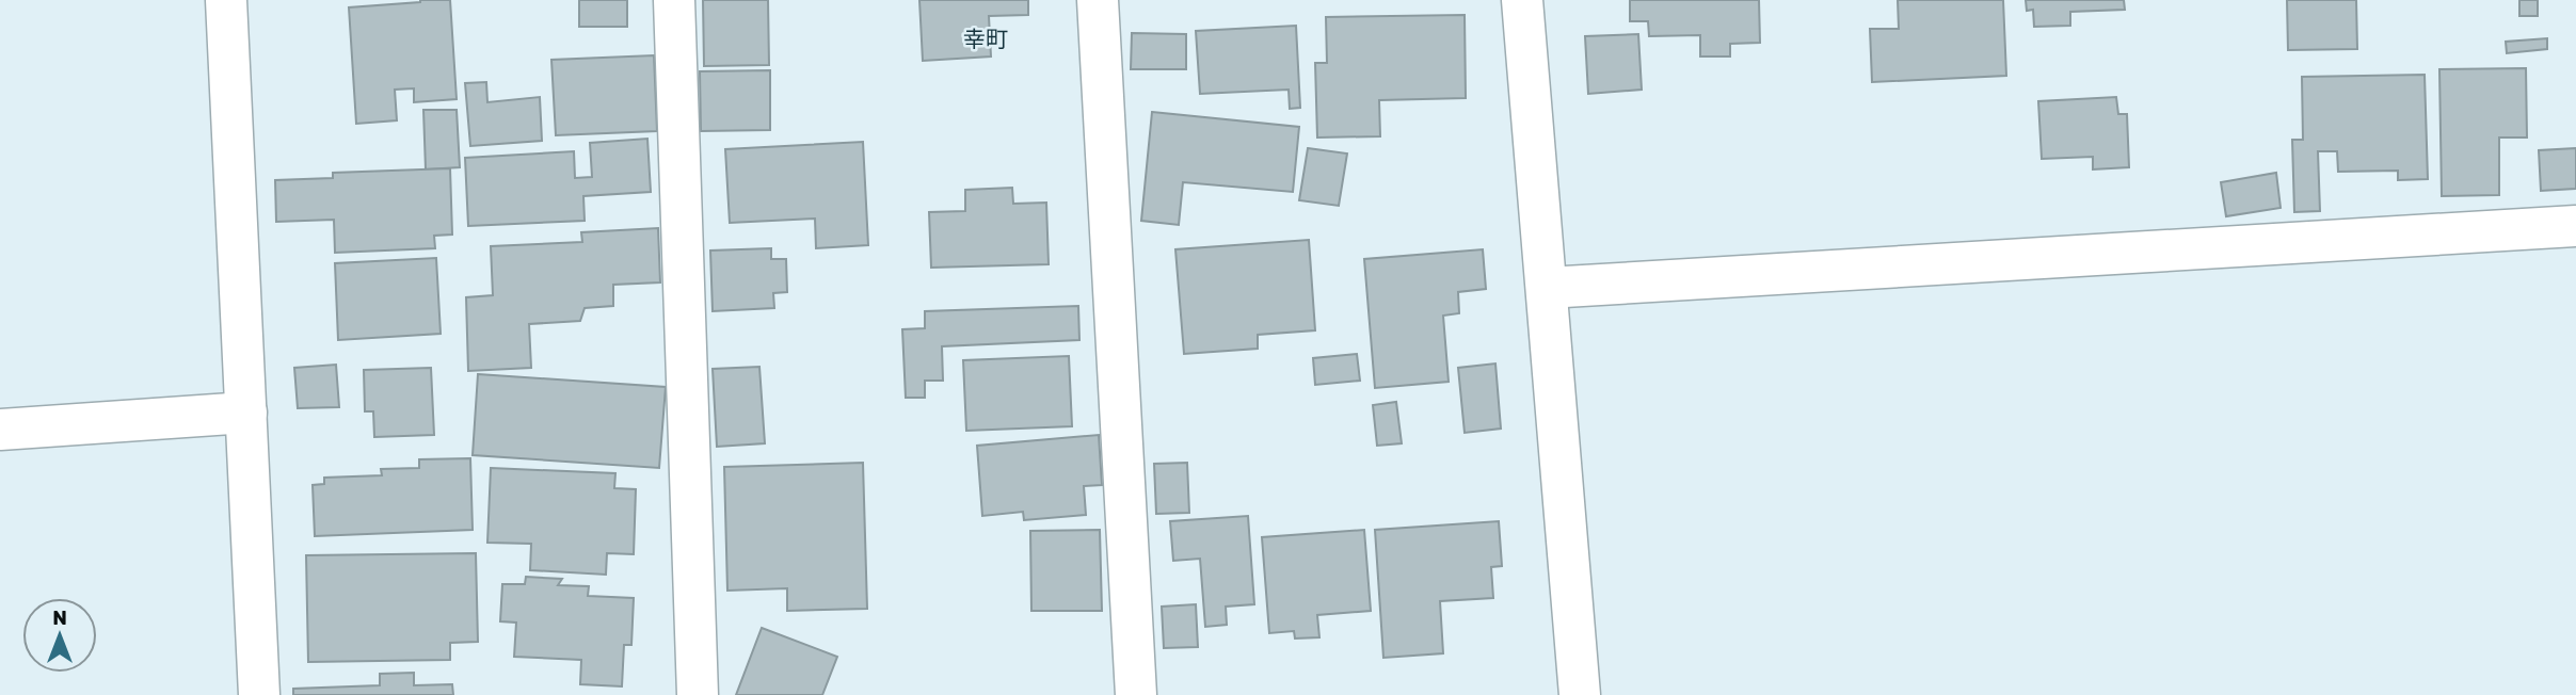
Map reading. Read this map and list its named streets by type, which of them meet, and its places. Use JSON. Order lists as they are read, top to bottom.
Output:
{
  "districts": ["幸町"],
  "north": "top"
}
